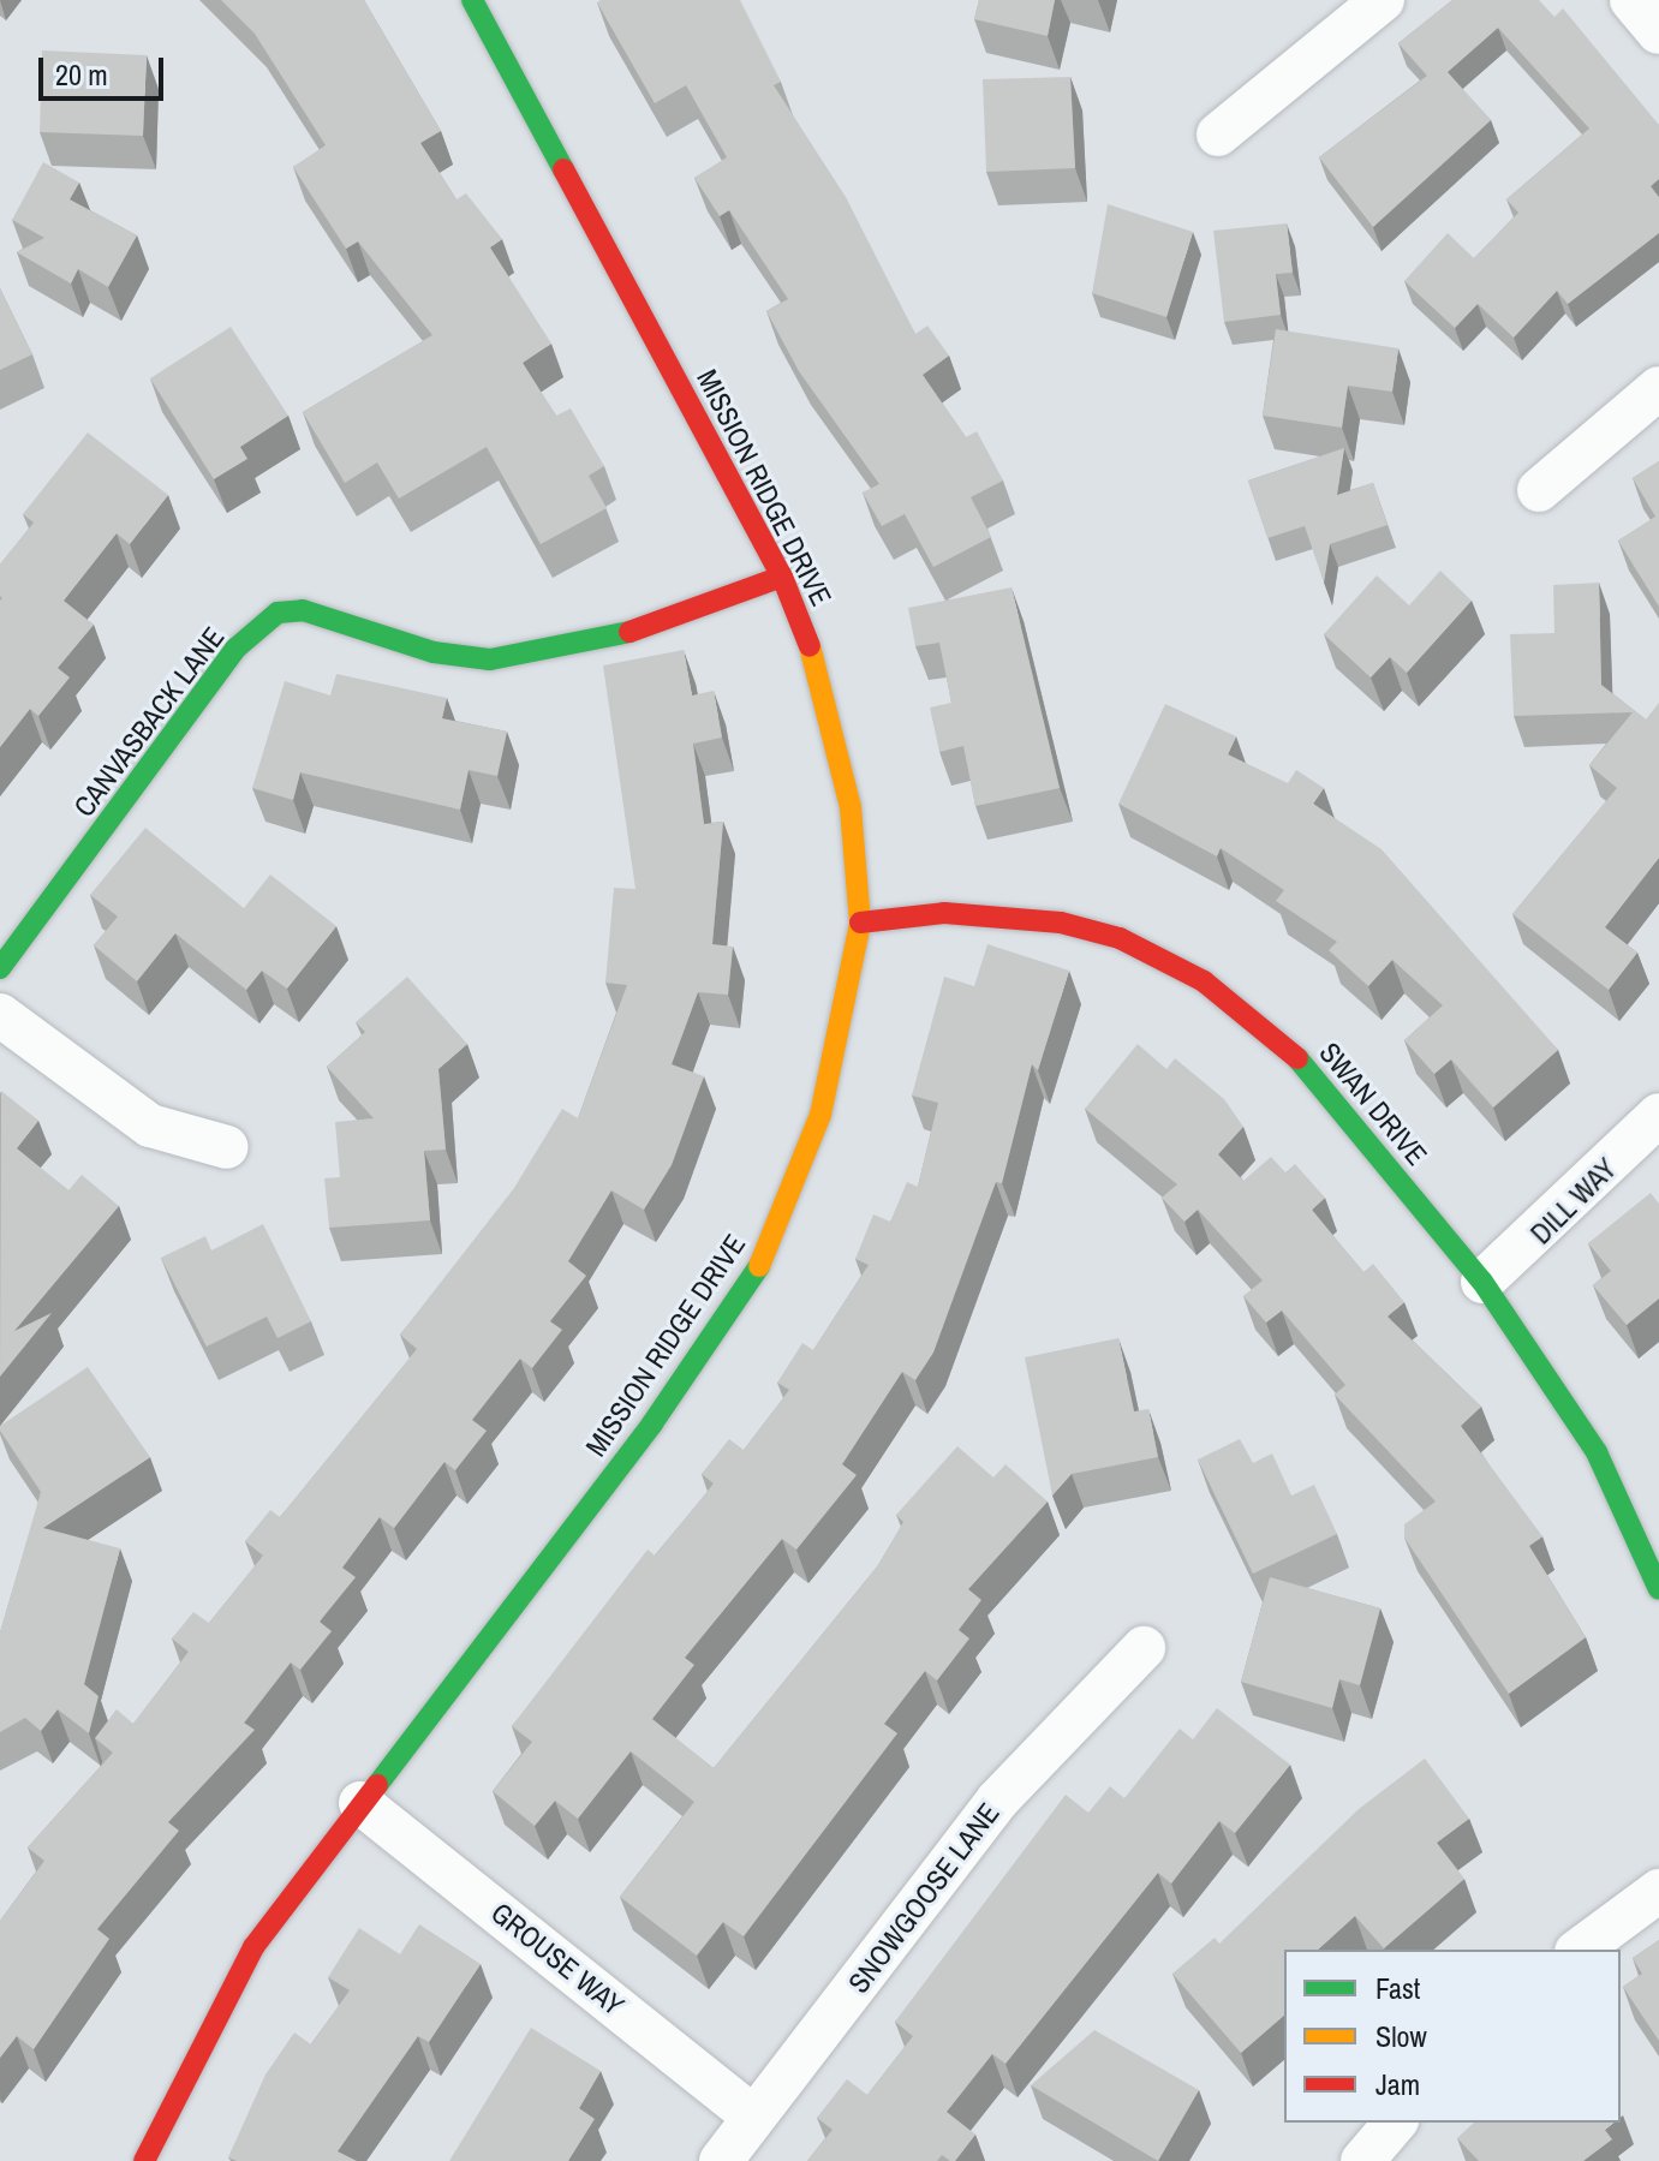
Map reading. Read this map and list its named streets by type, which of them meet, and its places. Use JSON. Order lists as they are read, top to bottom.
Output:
{
  "streets": {
    "street": [
      "MISSION RIDGE DRIVE",
      "CANVASBACK LANE",
      "SWAN DRIVE",
      "DILL WAY",
      "SNOWGOOSE LANE",
      "GROUSE WAY"
    ]
  },
  "crossings": [
    ["MISSION RIDGE DRIVE", "CANVASBACK LANE"],
    ["MISSION RIDGE DRIVE", "SWAN DRIVE"],
    ["MISSION RIDGE DRIVE", "GROUSE WAY"],
    ["SWAN DRIVE", "DILL WAY"],
    ["SNOWGOOSE LANE", "GROUSE WAY"]
  ],
  "legend": ["Fast", "Slow", "Jam"],
  "scale_bar": "20 m"
}
